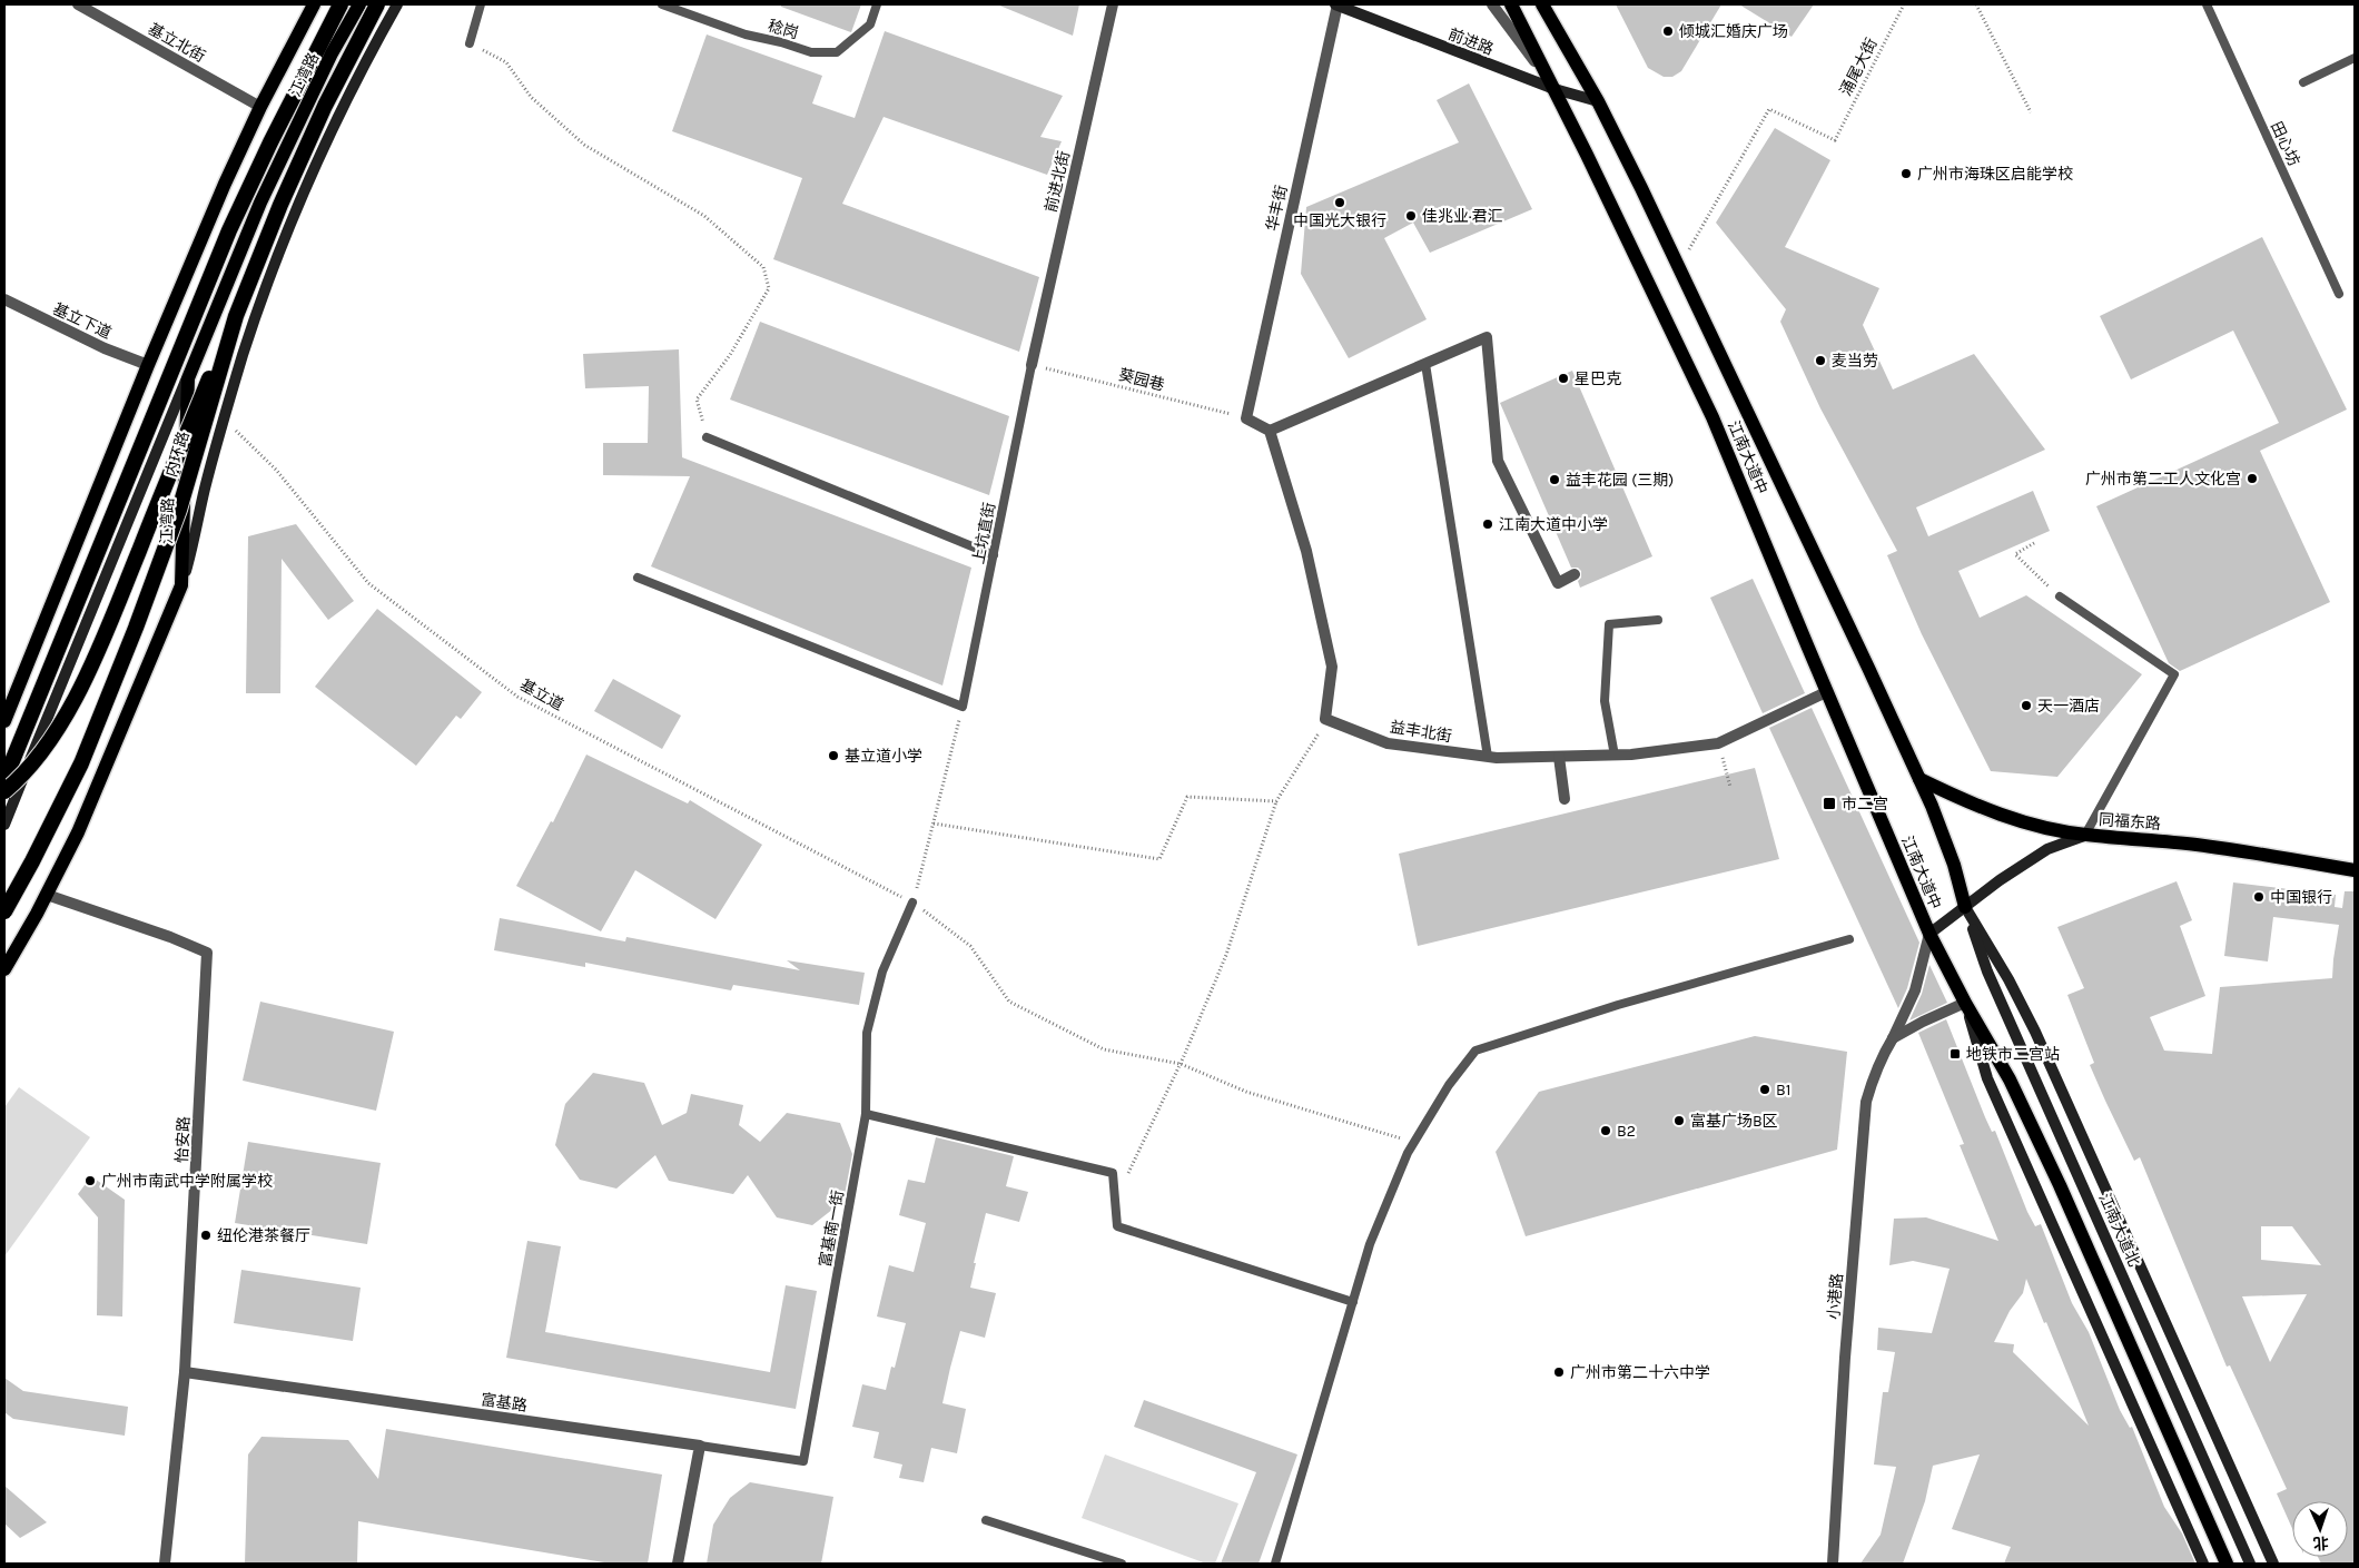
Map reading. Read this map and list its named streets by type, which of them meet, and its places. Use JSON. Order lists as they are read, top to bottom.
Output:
{
  "streets": {
    "highway": ["内环路"],
    "main road": [
      "前进路",
      "江湾路",
      "江南大道中",
      "同福东路",
      "江南大道北"
    ],
    "street": [
      "基立北街",
      "前进北街",
      "华丰街",
      "基立下道",
      "益丰北街",
      "怡安路",
      "小港路",
      "富基路"
    ],
    "lane": [
      "稔岗",
      "田心坊",
      "上坑直街",
      "富基南一街"
    ],
    "path": ["涌尾大街", "葵园巷", "基立道"]
  },
  "crossings": [
    ["前进路", "华丰街"],
    ["前进路", "江南大道中"],
    ["基立北街", "江湾路"],
    ["涌尾大街", "江南大道中"],
    ["江湾路", "基立下道"],
    ["江湾路", "怡安路"],
    ["前进北街", "葵园巷"],
    ["前进北街", "上坑直街"],
    ["华丰街", "葵园巷"],
    ["葵园巷", "上坑直街"],
    ["江南大道中", "益丰北街"],
    ["江南大道中", "同福东路"],
    ["江南大道中", "江南大道北"],
    ["江南大道中", "小港路"],
    ["基立道", "富基南一街"],
    ["同福东路", "江南大道北"],
    ["同福东路", "小港路"],
    ["怡安路", "富基路"],
    ["富基南一街", "富基路"]
  ],
  "places": {
    "other": [
      "倾城汇婚庆广场",
      "广州市海珠区启能学校",
      "中国光大银行",
      "佳兆业·君汇",
      "麦当劳",
      "星巴克",
      "广州市第二工人文化宫",
      "益丰花园 (三期)",
      "江南大道中小学",
      "天一酒店",
      "基立道小学",
      "中国银行",
      "B1",
      "富基广场B区",
      "B2",
      "广州市南武中学附属学校",
      "纽伦港茶餐厅",
      "广州市第二十六中学"
    ],
    "transit": ["市二宫", "地铁市二宫站"]
  },
  "north": "bottom"
}
